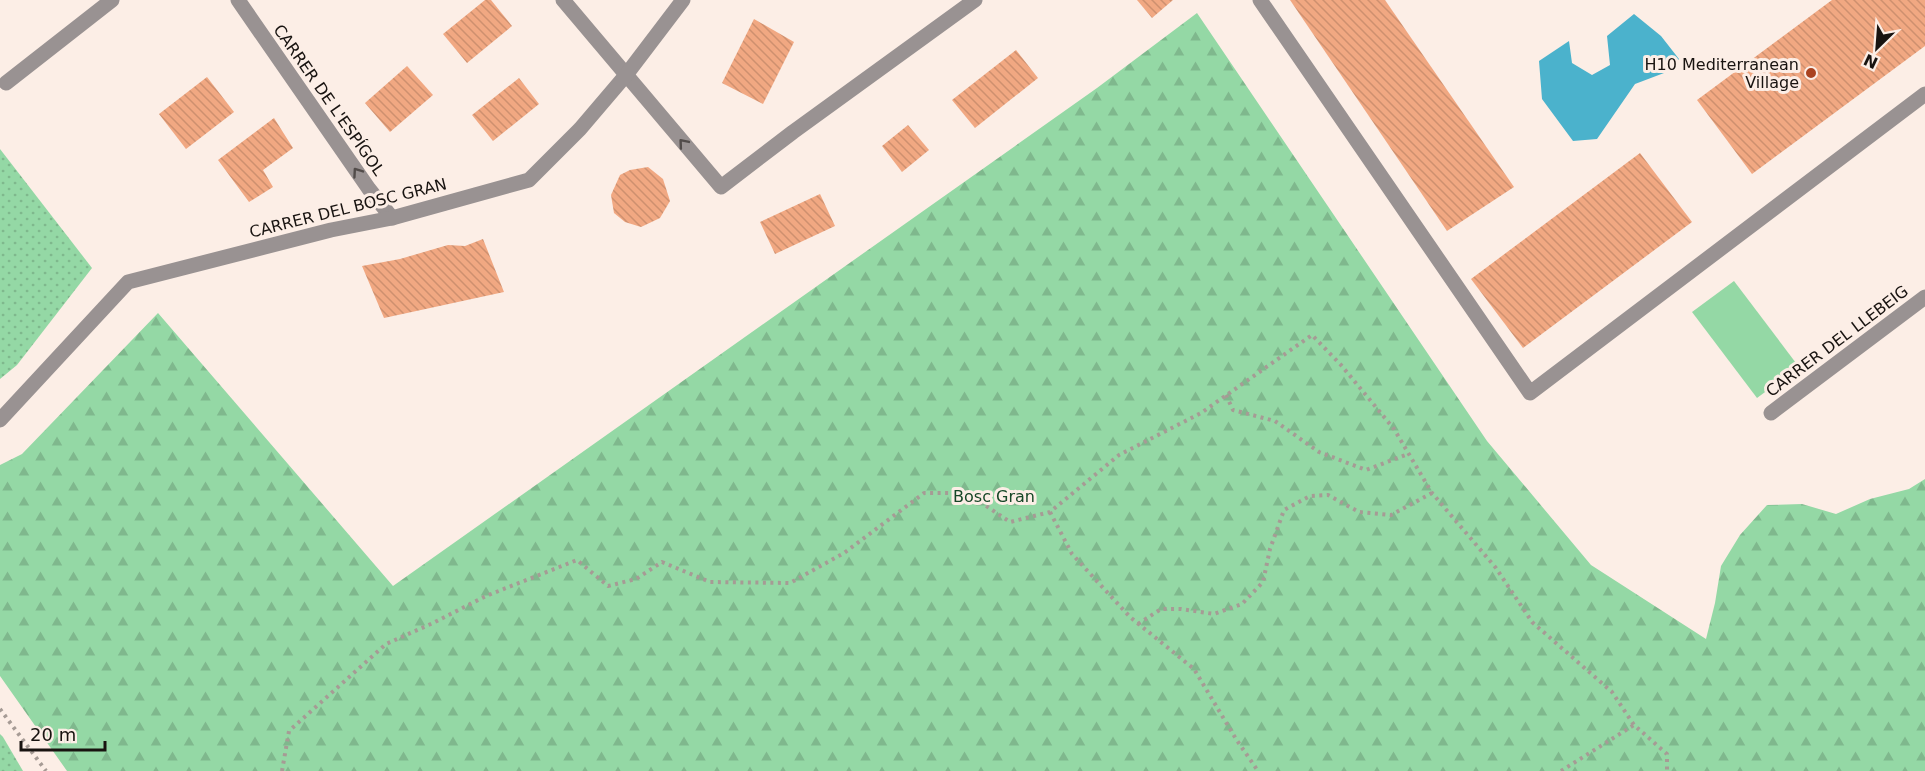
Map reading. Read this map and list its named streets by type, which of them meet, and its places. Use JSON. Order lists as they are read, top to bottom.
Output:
{
  "streets": {
    "street": ["CARRER DE L'ESPÍGOL", "CARRER DEL BOSC GRAN", "CARRER DEL LLEBEIG"]
  },
  "crossings": [
    ["CARRER DE L'ESPÍGOL", "CARRER DEL BOSC GRAN"]
  ],
  "one_way": ["CARRER DE L'ESPÍGOL"],
  "parks": ["Bosc Gran"],
  "places": ["H10 Mediterranean Village"],
  "scale_bar": "20 m",
  "north": "bottom left"
}
